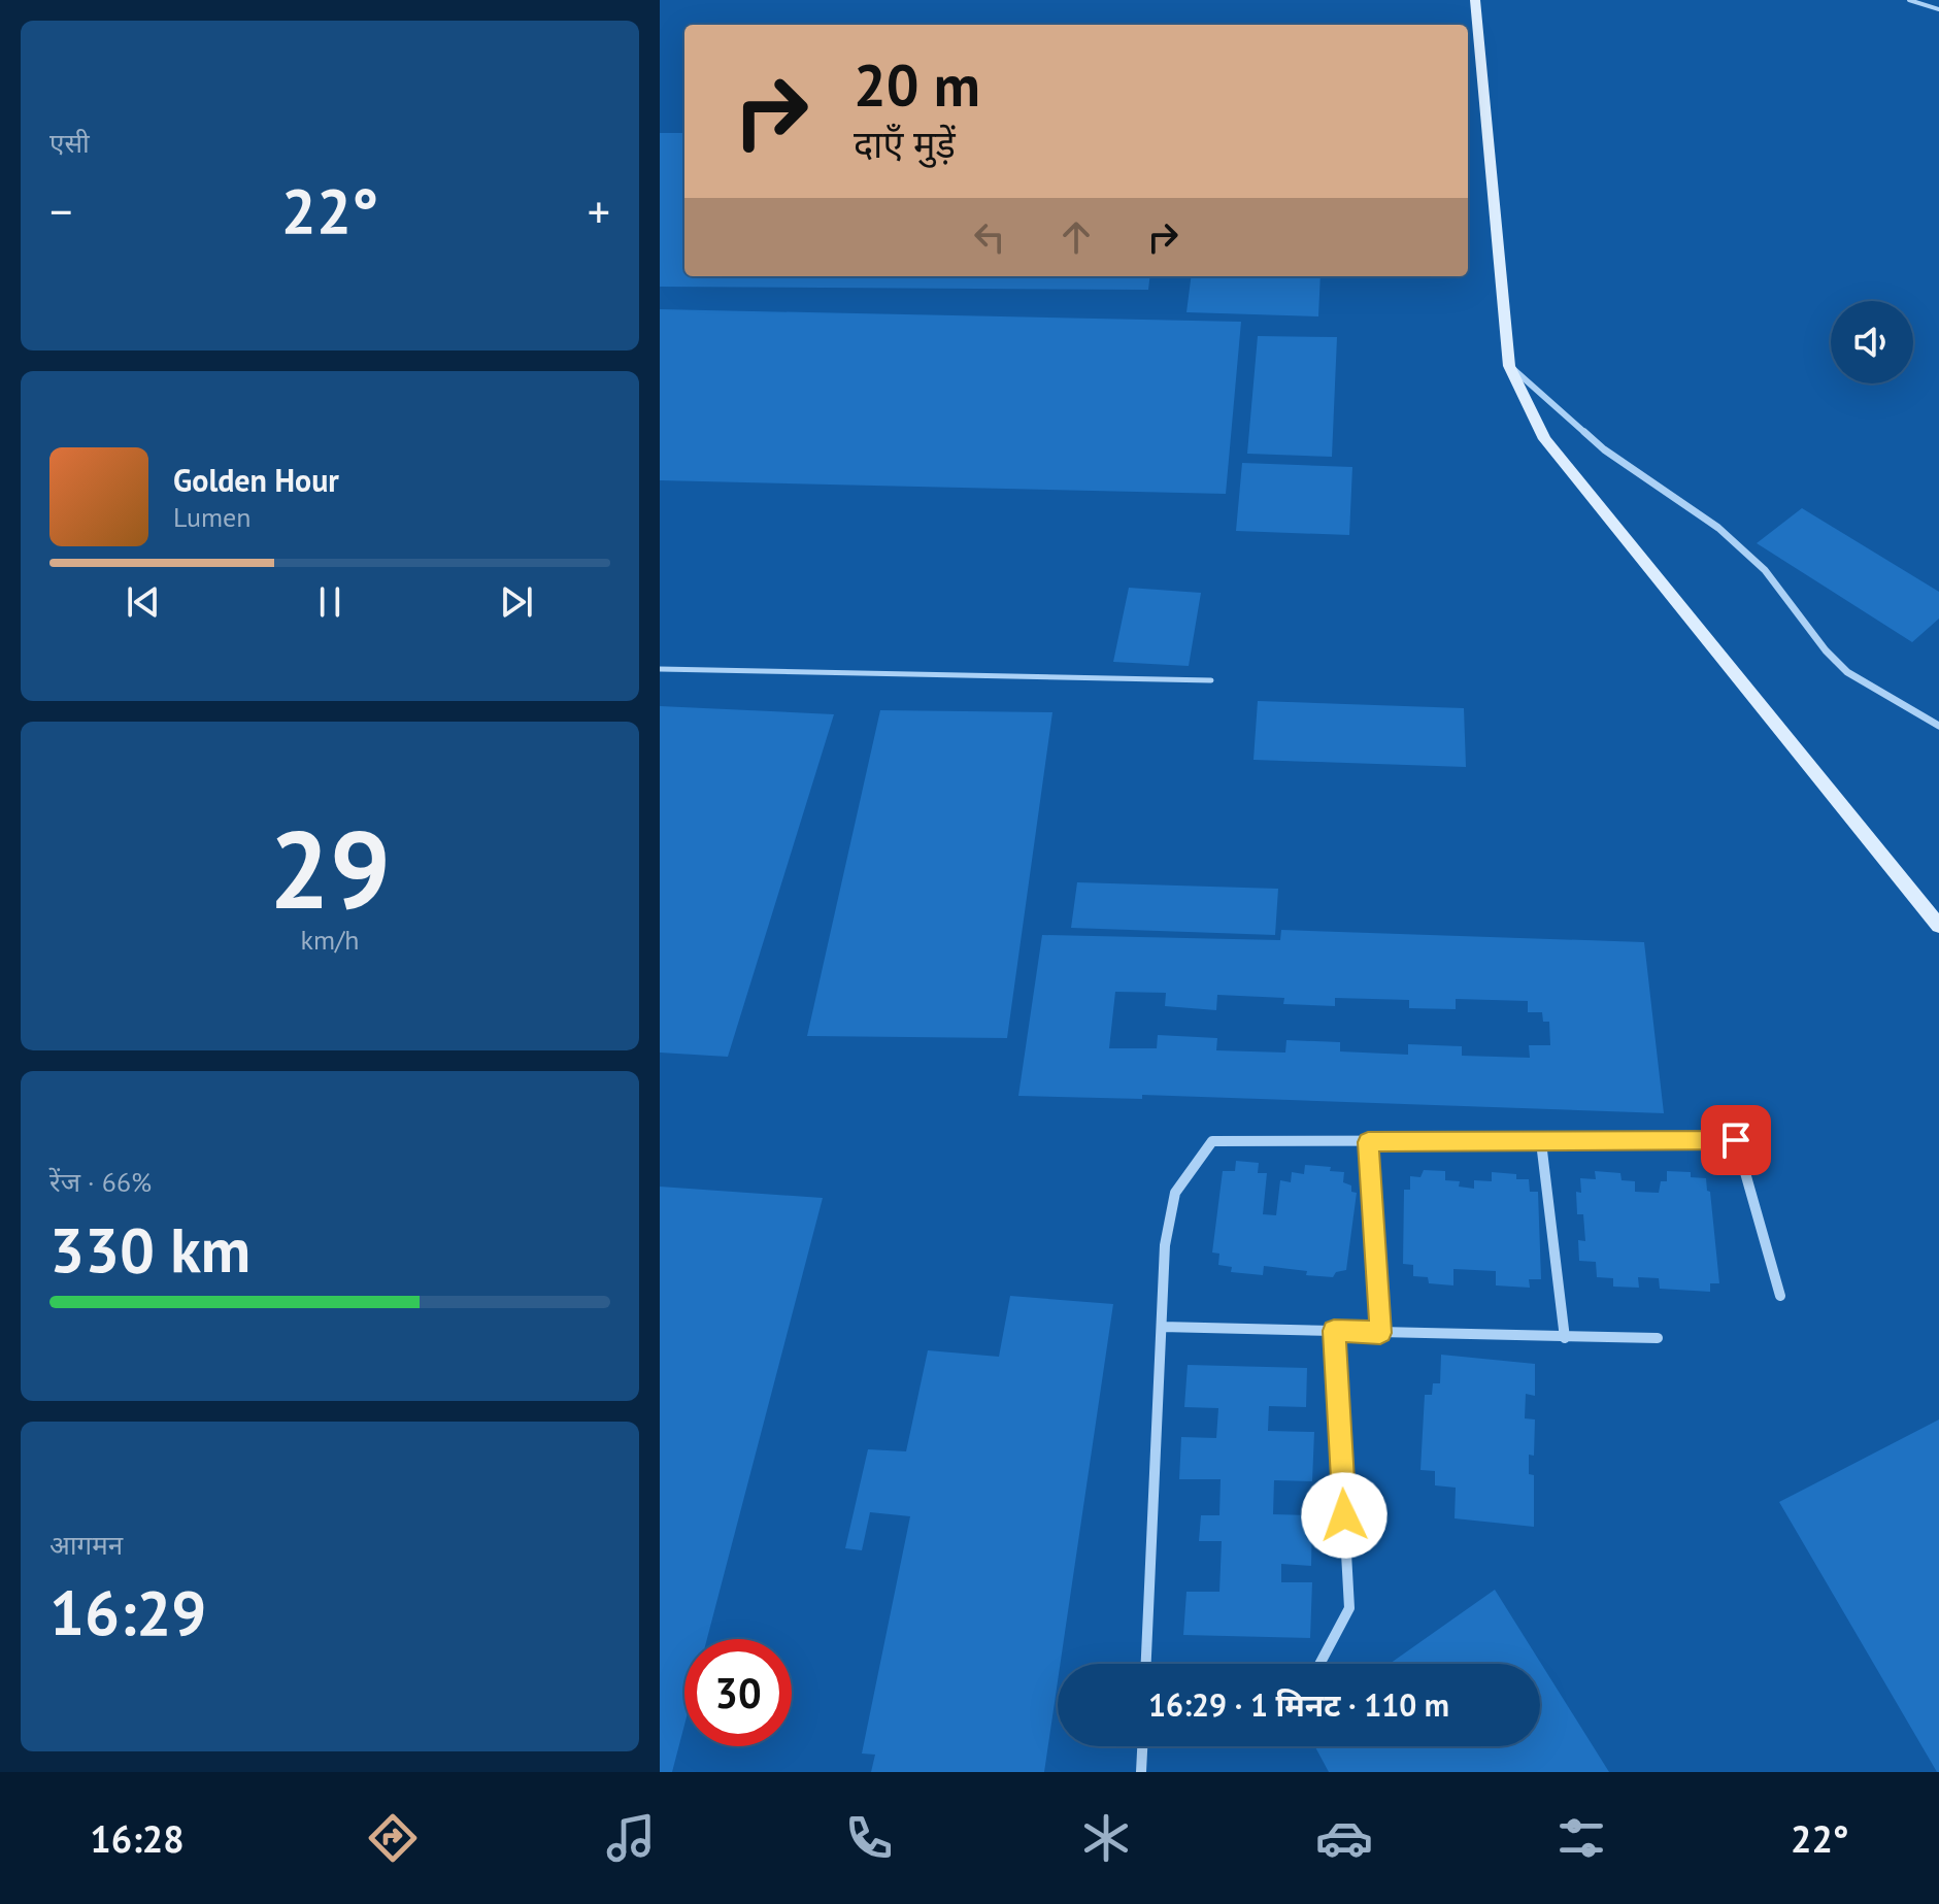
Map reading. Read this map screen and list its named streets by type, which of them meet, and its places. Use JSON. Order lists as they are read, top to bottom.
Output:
{
  "page": {
    "tile": [
      "एसी",
      ["29", "km/h"],
      ["रेंज · 66%", "330 km"],
      ["आगमन", "16:29"]
    ],
    "turn": ["20 m", "दाएँ मुड़ें"],
    "heat": ["−", "22°", "+"],
    "song": ["Golden Hour", "Lumen"],
    "limit": "30",
    "trip": "16:29 · 1 मिनट · 110 m",
    "tabs": ["16:28", "22°"]
  }
}
